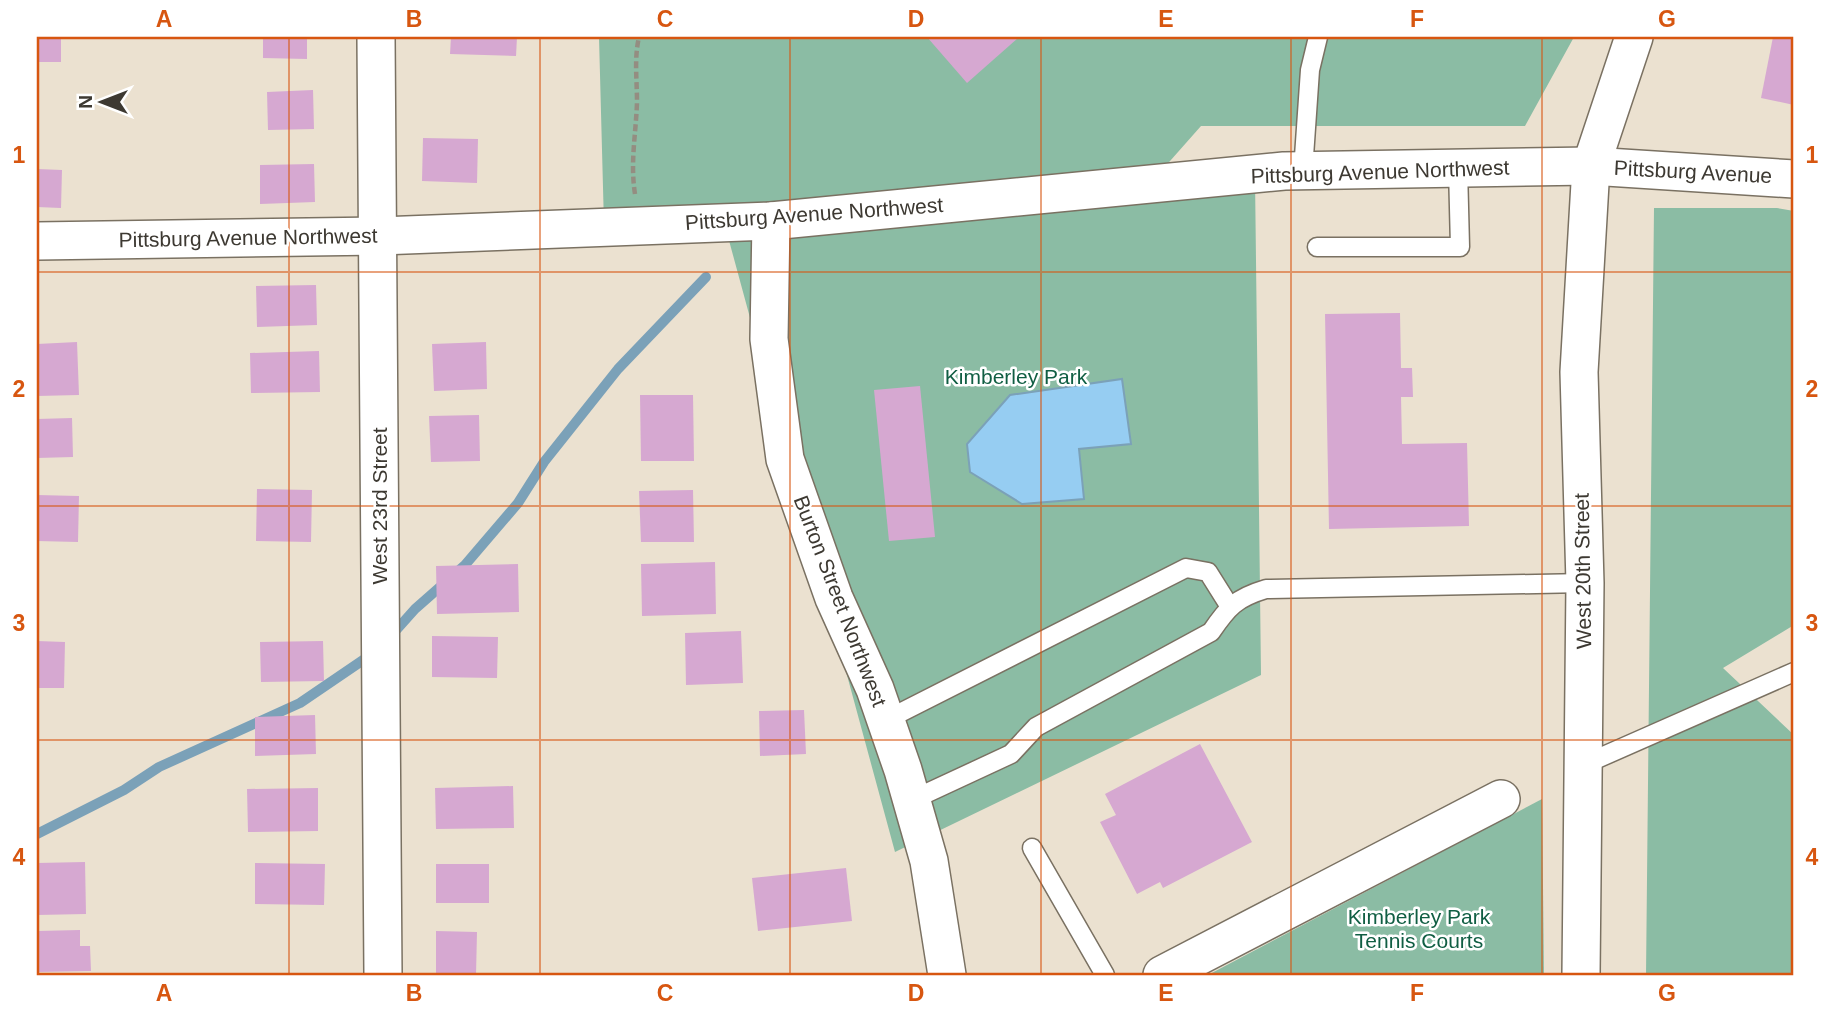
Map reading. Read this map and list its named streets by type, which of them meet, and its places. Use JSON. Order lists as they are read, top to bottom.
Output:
{
  "streets": {
    "street": [
      "Pittsburg Avenue Northwest",
      "Pittsburg Avenue",
      "West 23rd Street",
      "West 20th Street",
      "Burton Street Northwest"
    ]
  },
  "crossings": [
    ["Pittsburg Avenue Northwest", "Pittsburg Avenue"],
    ["Pittsburg Avenue Northwest", "West 23rd Street"],
    ["Pittsburg Avenue Northwest", "West 20th Street"],
    ["Pittsburg Avenue Northwest", "Burton Street Northwest"],
    ["Pittsburg Avenue", "West 20th Street"]
  ],
  "parks": ["Kimberley Park", "Kimberley Park Tennis Courts"],
  "north": "left",
  "grid": {
    "columns": [
      "A",
      "B",
      "C",
      "D",
      "E",
      "F",
      "G"
    ],
    "rows": [
      "1",
      "2",
      "3",
      "4"
    ]
  }
}
